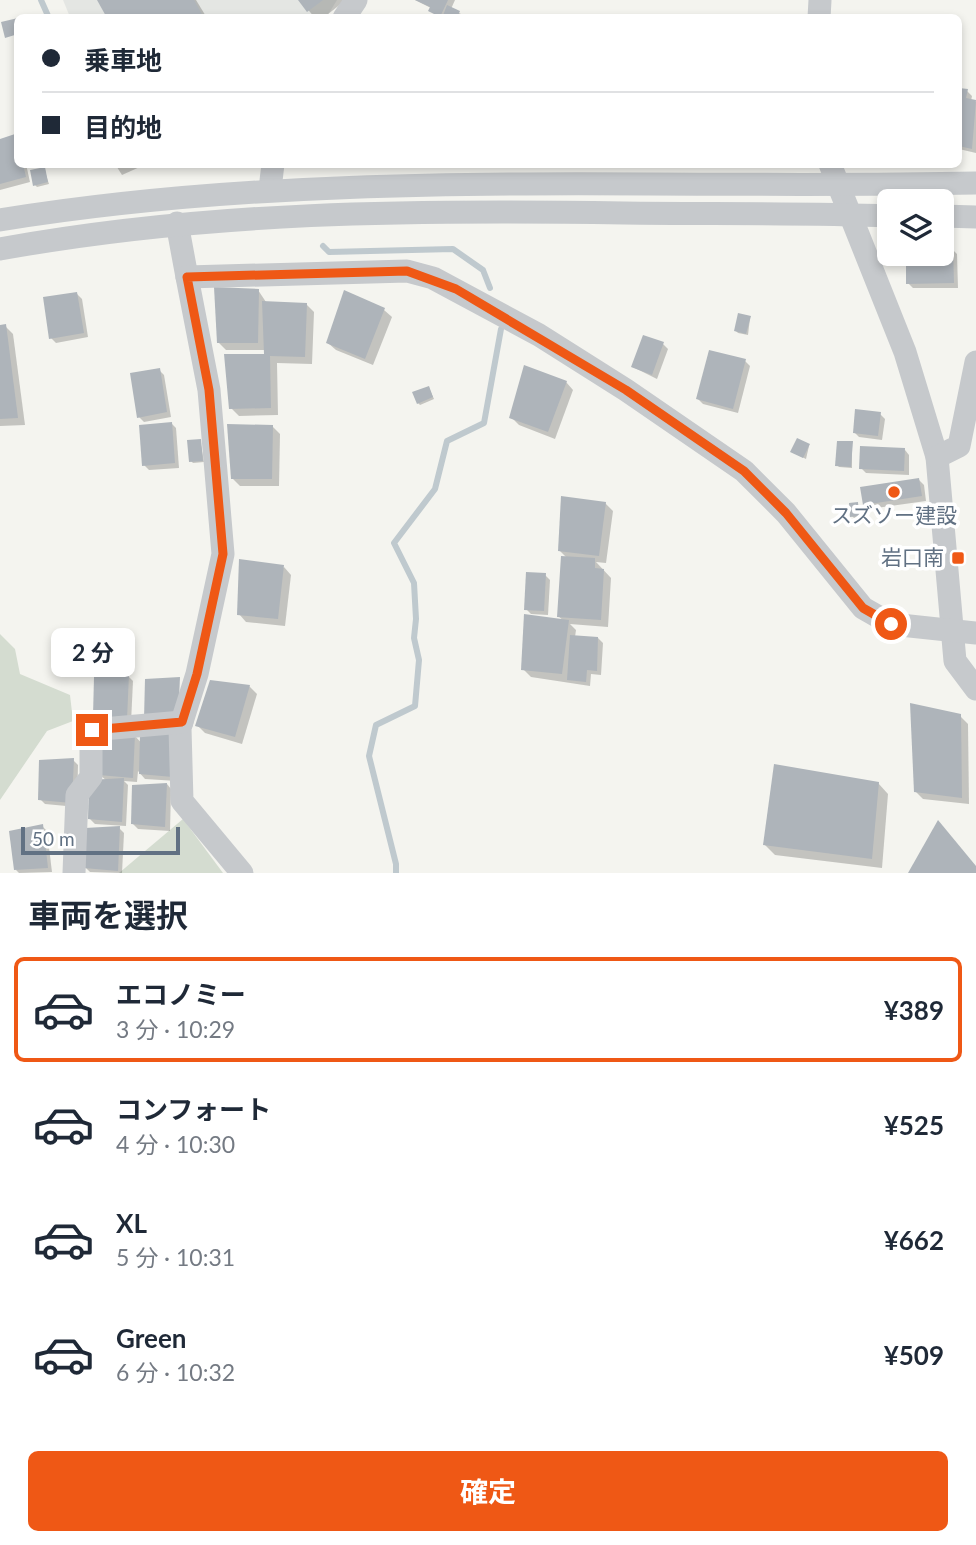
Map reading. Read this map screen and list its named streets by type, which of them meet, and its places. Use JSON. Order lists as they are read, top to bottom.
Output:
{
  "places": {
    "other": ["スズソー建設"],
    "transit": ["岩口南"]
  },
  "scale_bar": "50 m",
  "page": {
    "banner": ["乗車地", "目的地"],
    "bubble": "2 分",
    "scale": "50 m",
    "heading": "車両を選択",
    "list": [
      {
        "name": "エコノミー",
        "note": "3 分 · 10:29",
        "value": "¥389"
      },
      {
        "name": "コンフォート",
        "note": "4 分 · 10:30",
        "value": "¥525"
      },
      {
        "name": "XL",
        "note": "5 分 · 10:31",
        "value": "¥662"
      },
      {
        "name": "Green",
        "note": "6 分 · 10:32",
        "value": "¥509"
      }
    ],
    "buttons": "確定"
  }
}
